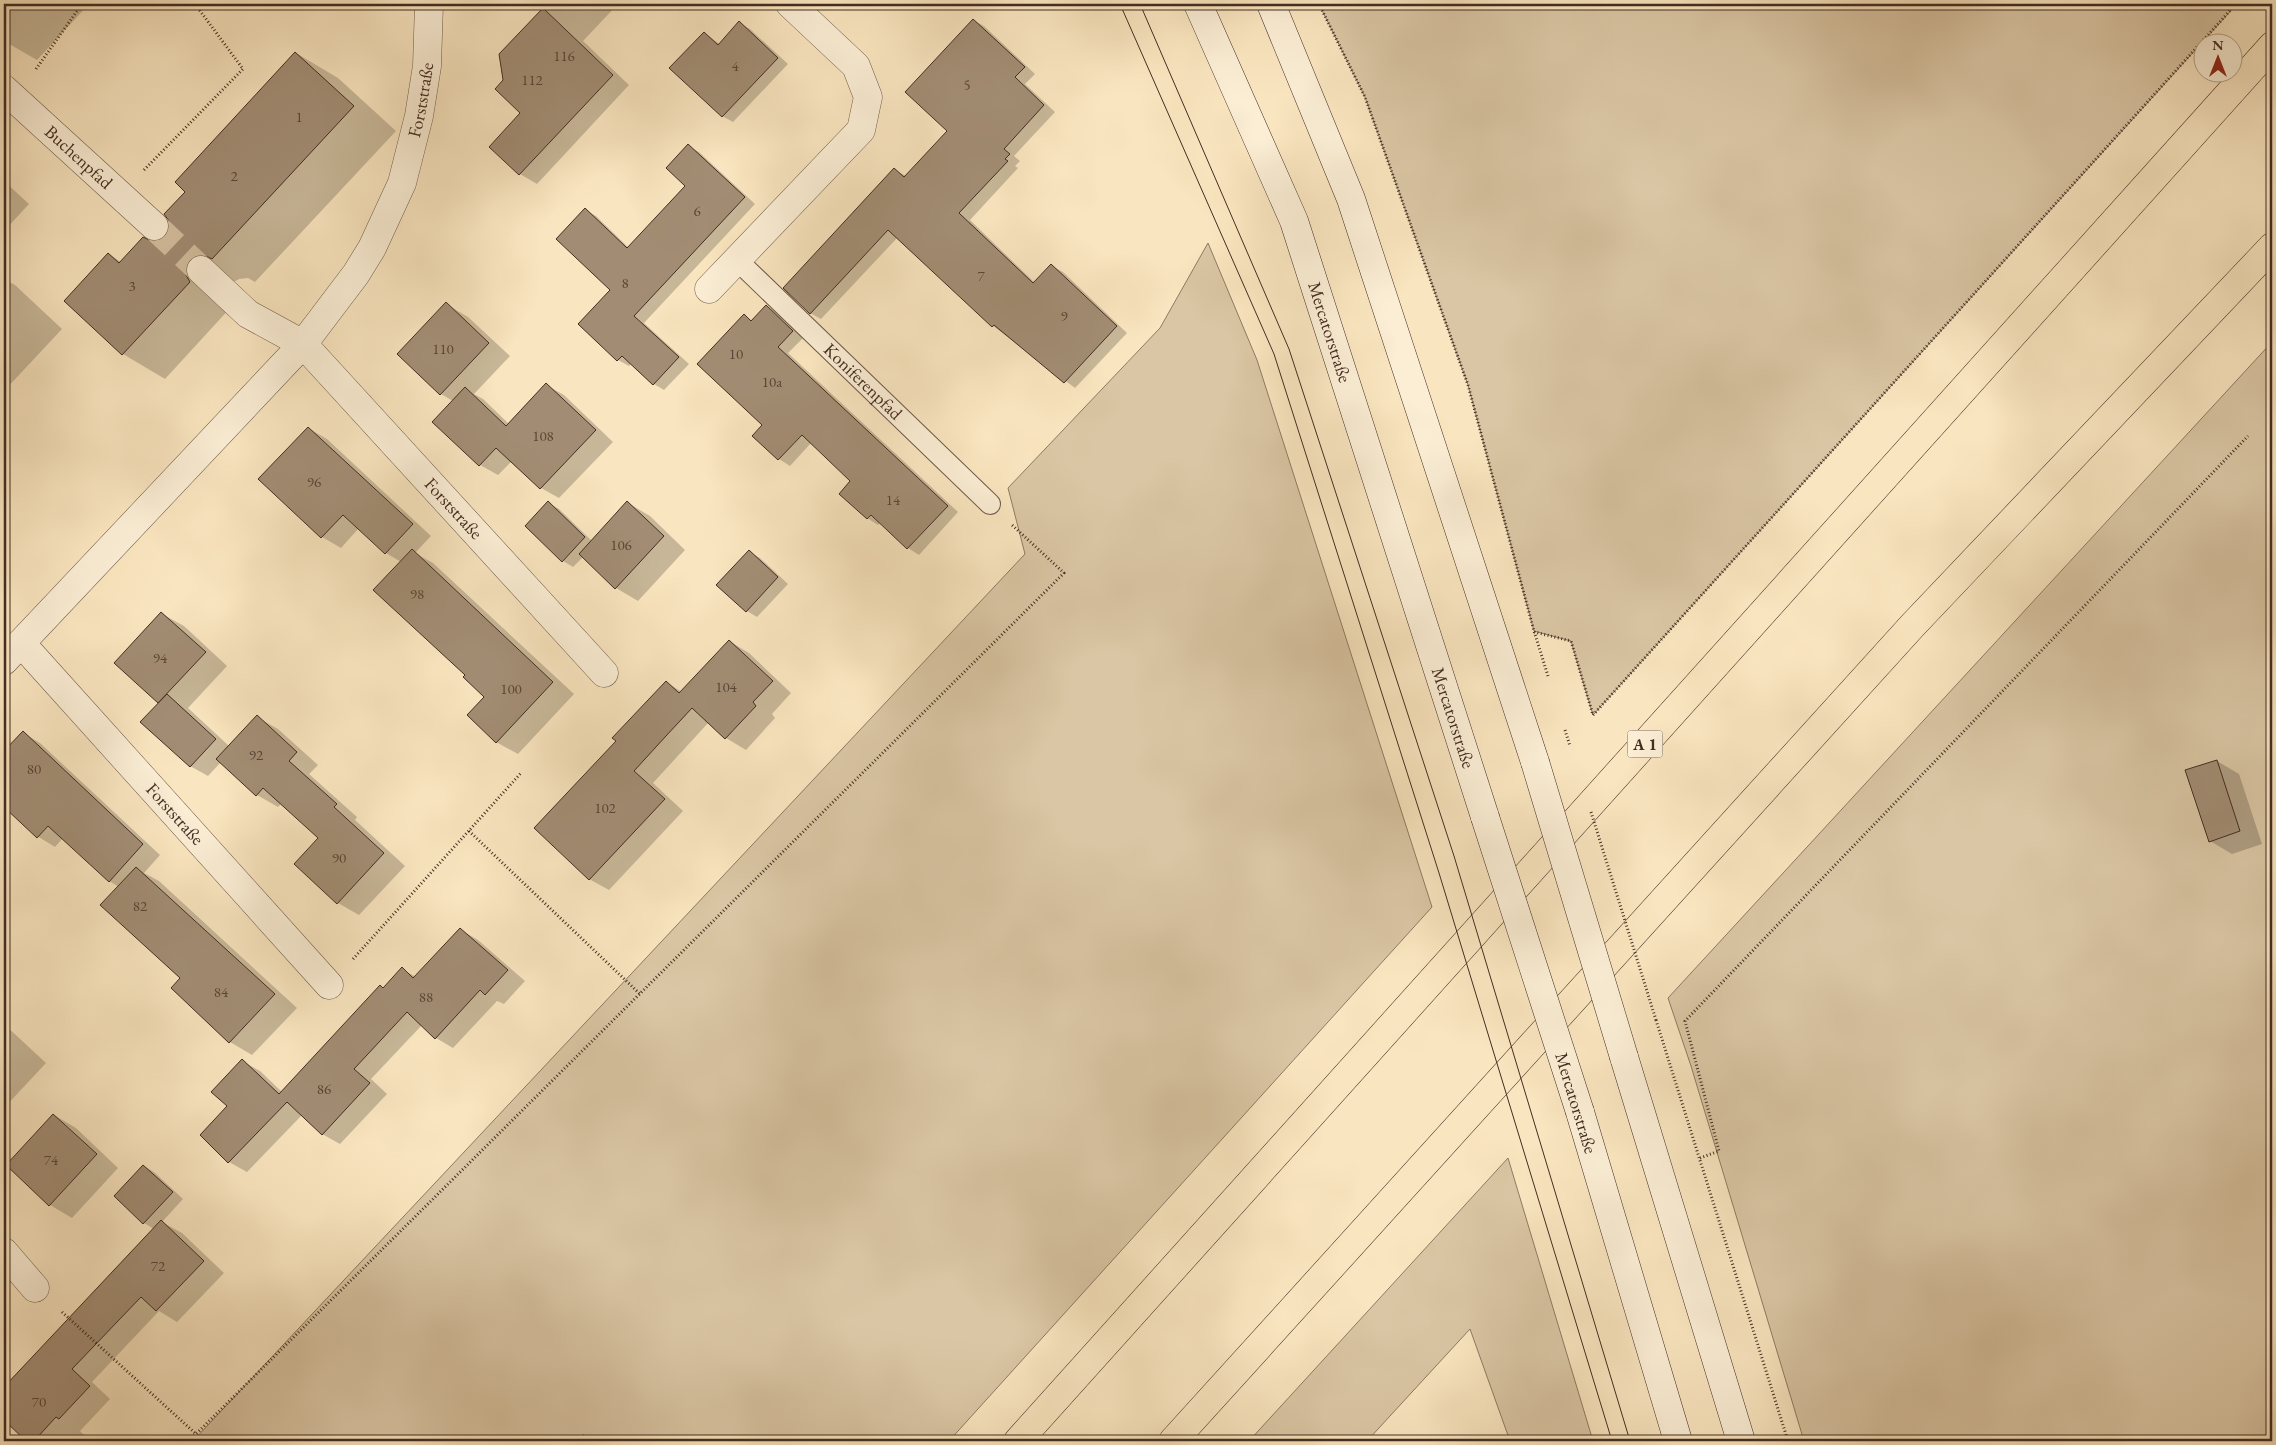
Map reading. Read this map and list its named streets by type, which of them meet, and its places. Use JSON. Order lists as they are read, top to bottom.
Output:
{
  "streets": {
    "highway": ["A 1"],
    "main road": ["Forststraße", "Buchenpfad", "Mercatorstraße"],
    "lane": ["Koniferenpfad"]
  },
  "house_numbers": [
    "116",
    "4",
    "112",
    "5",
    "1",
    "2",
    "6",
    "7",
    "8",
    "3",
    "9",
    "110",
    "10",
    "10a",
    "108",
    "96",
    "14",
    "106",
    "98",
    "94",
    "104",
    "100",
    "92",
    "80",
    "102",
    "90",
    "82",
    "84",
    "88",
    "86",
    "74",
    "72",
    "70"
  ],
  "north": "top"
}
